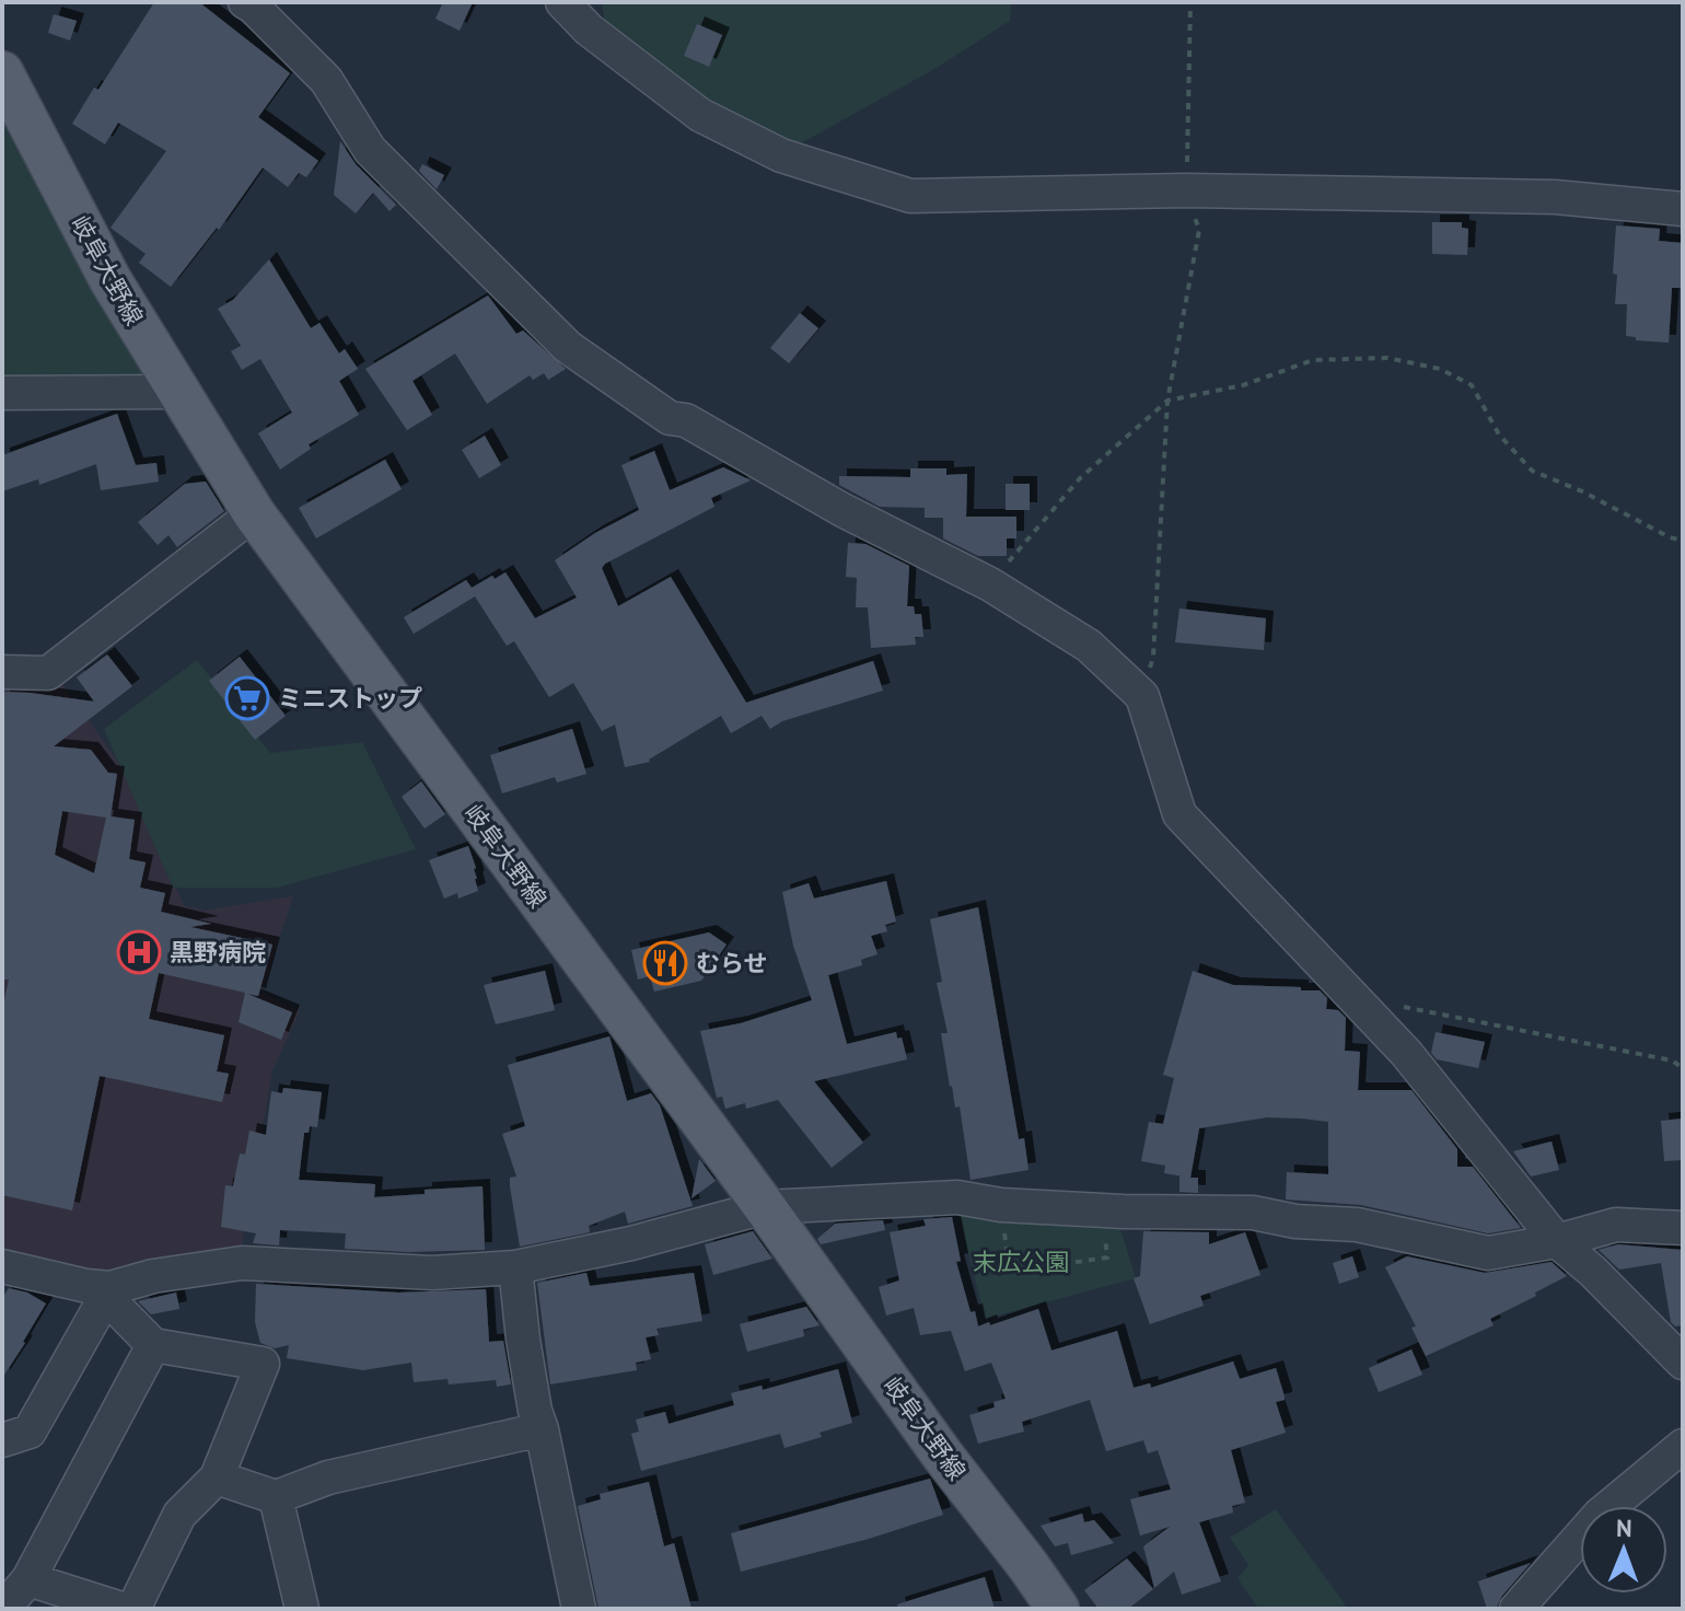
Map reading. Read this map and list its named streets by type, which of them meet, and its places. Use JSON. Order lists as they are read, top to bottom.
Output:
{
  "streets": {
    "main road": ["岐阜大野線"]
  },
  "parks": ["末広公園"],
  "places": {
    "supermarket": ["ミニストップ"],
    "hospital": ["黒野病院"],
    "restaurant": ["むらせ"]
  },
  "north": "top"
}
